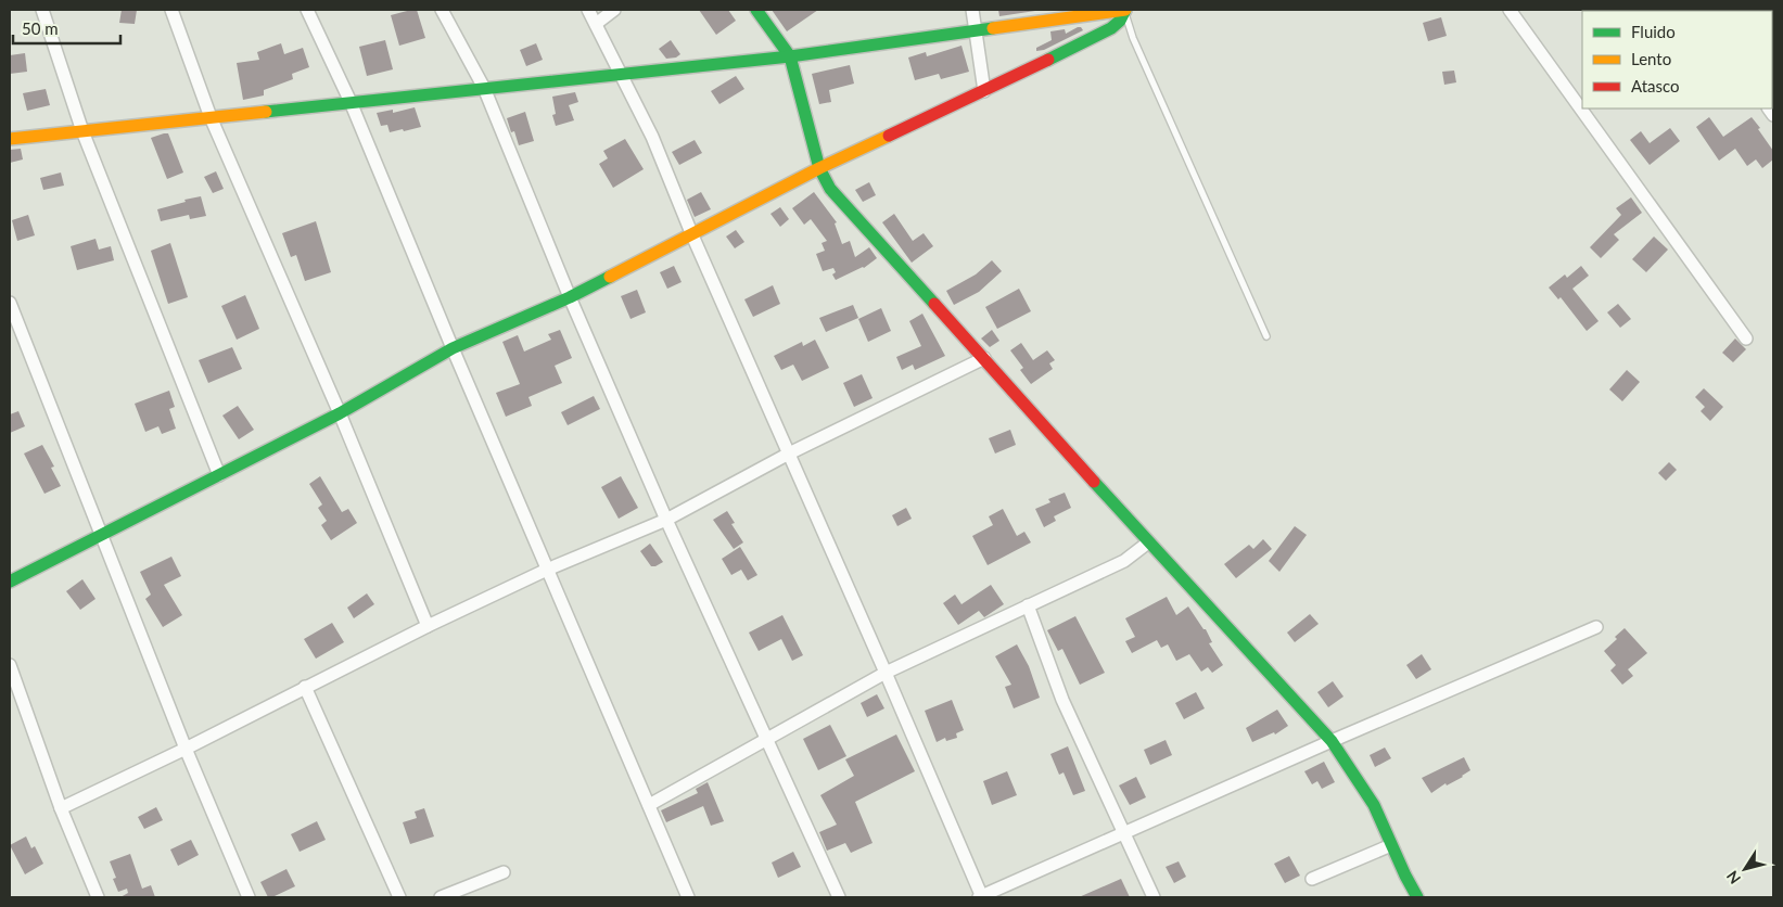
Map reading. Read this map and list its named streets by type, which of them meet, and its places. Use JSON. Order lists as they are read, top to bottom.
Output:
{
  "legend": ["Fluido", "Lento", "Atasco"],
  "scale_bar": "50 m",
  "north": "bottom left"
}
